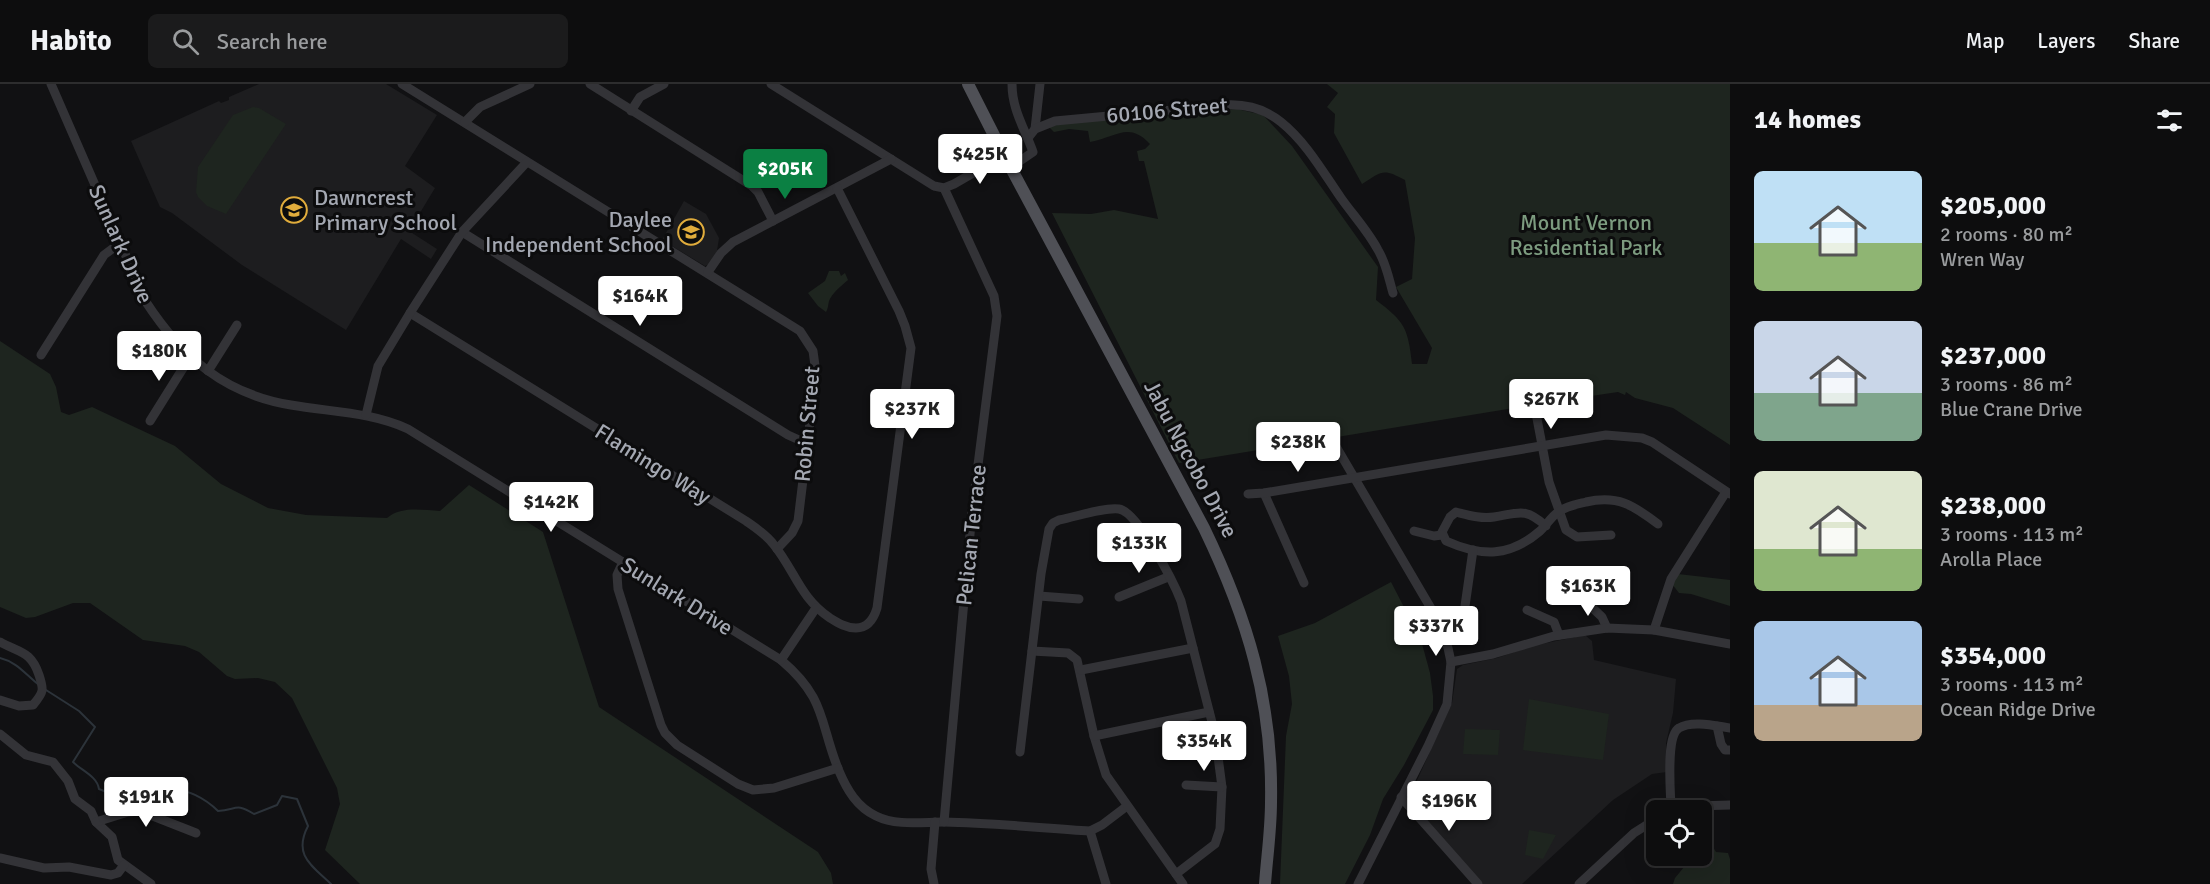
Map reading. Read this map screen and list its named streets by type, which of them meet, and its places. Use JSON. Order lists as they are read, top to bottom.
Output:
{
  "streets": {
    "main road": ["Jabu Ngcobo Drive"],
    "street": [
      "60106 Street",
      "Sunlark Drive",
      "Robin Street",
      "Flamingo Way",
      "Pelican Terrace"
    ]
  },
  "crossings": [
    ["Sunlark Drive", "Pelican Terrace"],
    ["Robin Street", "Flamingo Way"]
  ],
  "parks": ["Mount Vernon Residential Park"],
  "places": {
    "school or university": ["Dawncrest Primary School", "Daylee Independent School"]
  },
  "page": {
    "header": "Habito",
    "search": "Search here",
    "nav": ["Map", "Layers", "Share"],
    "heading": "14 homes",
    "price": [
      "$425K",
      "$205K",
      "$164K",
      "$180K",
      "$267K",
      "$237K",
      "$238K",
      "$142K",
      "$133K",
      "$163K",
      "$337K",
      "$354K",
      "$191K",
      "$196K"
    ],
    "list": [
      {
        "name": "$205,000",
        "note": "2 rooms · 80 m² · Wren Way"
      },
      {
        "name": "$237,000",
        "note": "3 rooms · 86 m² · Blue Crane Drive"
      },
      {
        "name": "$238,000",
        "note": "3 rooms · 113 m² · Arolla Place"
      },
      {
        "name": "$354,000",
        "note": "3 rooms · 113 m² · Ocean Ridge Drive"
      }
    ]
  }
}
